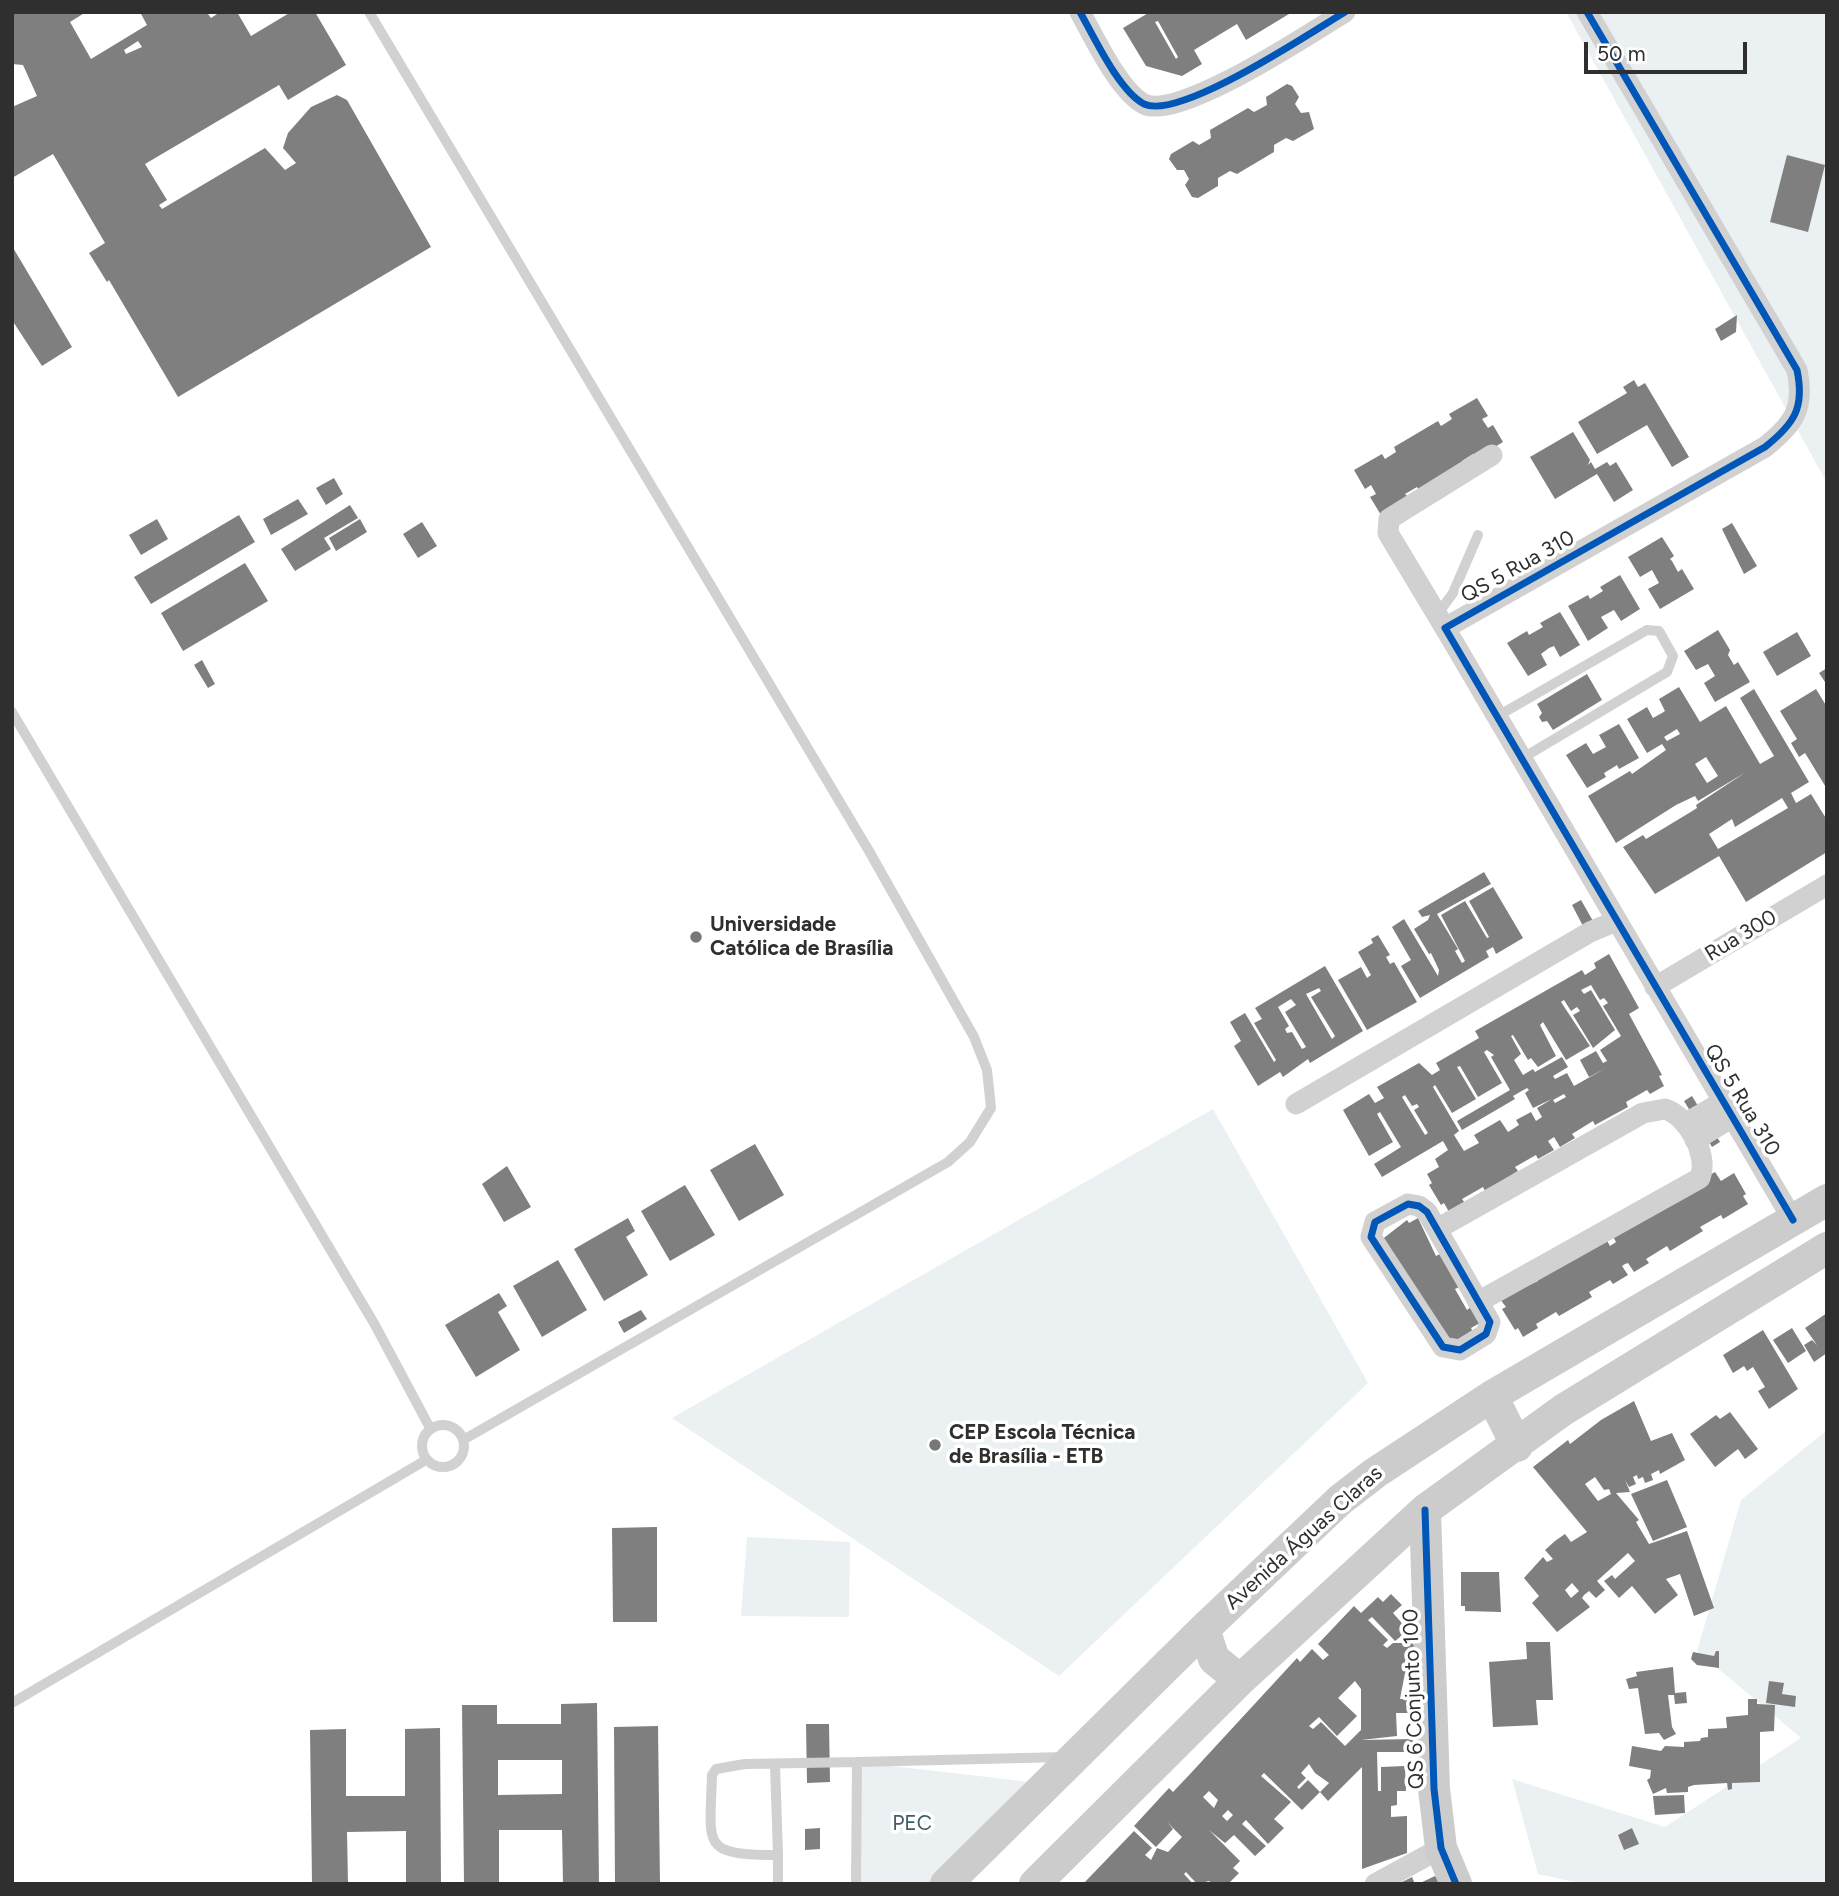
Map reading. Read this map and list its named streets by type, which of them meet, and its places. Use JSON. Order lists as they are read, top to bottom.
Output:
{
  "streets": {
    "main road": ["Avenida Águas Claras", "QS 6 Conjunto 100"],
    "street": ["QS 5 Rua 310", "Rua 300"]
  },
  "crossings": [
    ["QS 5 Rua 310", "Rua 300"],
    ["QS 5 Rua 310", "Avenida Águas Claras"]
  ],
  "parks": ["PEC"],
  "places": ["Universidade Católica de Brasília", "CEP Escola Técnica de Brasília - ETB"],
  "scale_bar": "50 m"
}
